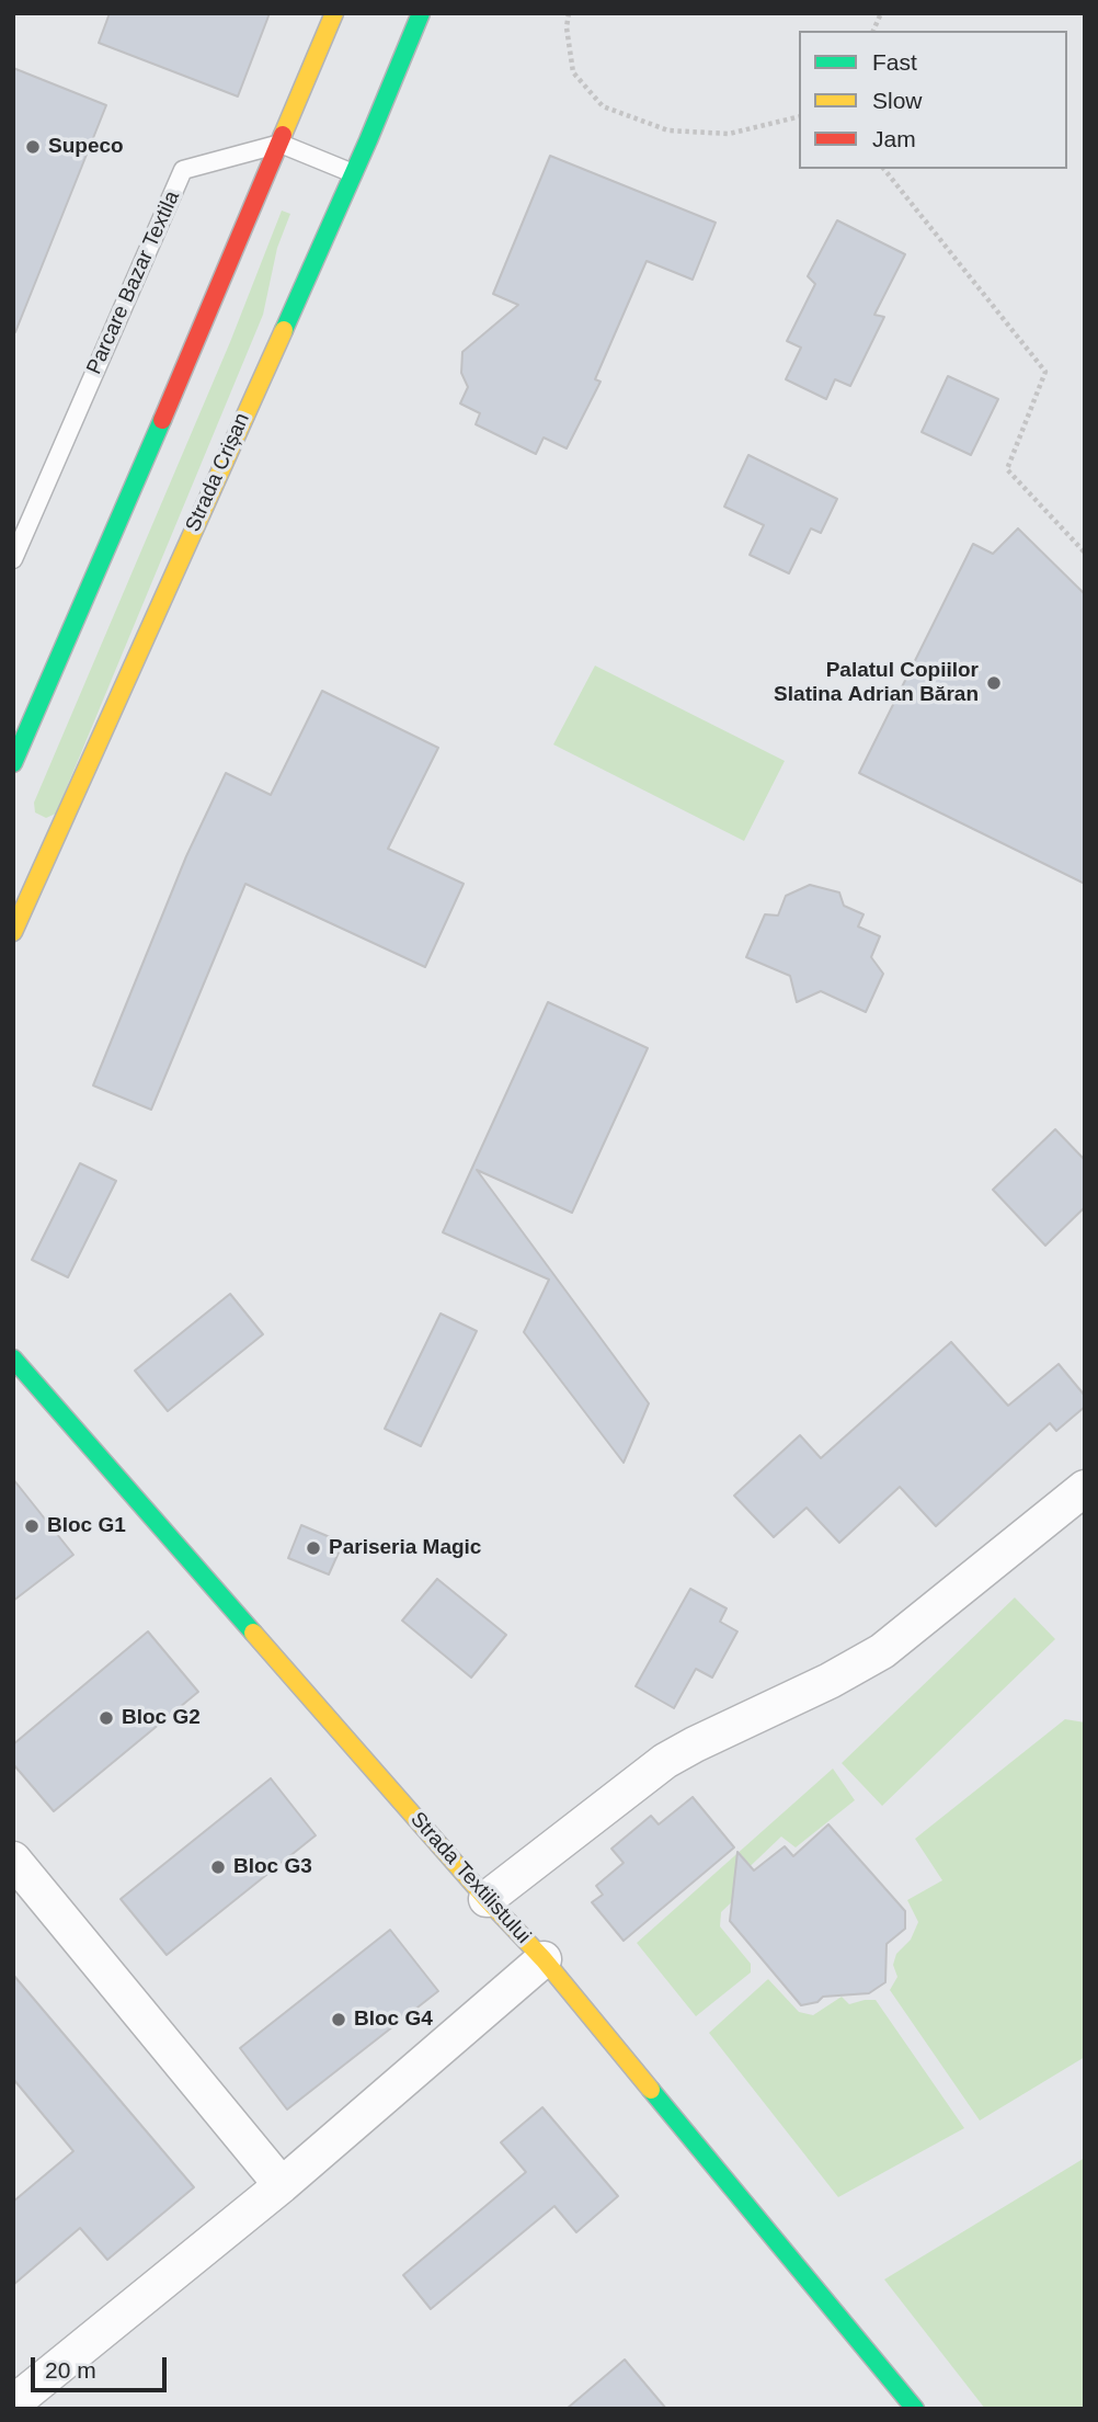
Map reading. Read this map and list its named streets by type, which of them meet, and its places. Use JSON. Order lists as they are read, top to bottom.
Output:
{
  "streets": {
    "main road": ["Strada Crișan", "Strada Textilistului"],
    "lane": ["Parcare Bazar Textila"]
  },
  "places": [
    "Supeco",
    "Palatul Copiilor Slatina Adrian Băran",
    "Bloc G1",
    "Pariseria Magic",
    "Bloc G2",
    "Bloc G3",
    "Bloc G4"
  ],
  "legend": ["Fast", "Slow", "Jam"],
  "scale_bar": "20 m"
}
